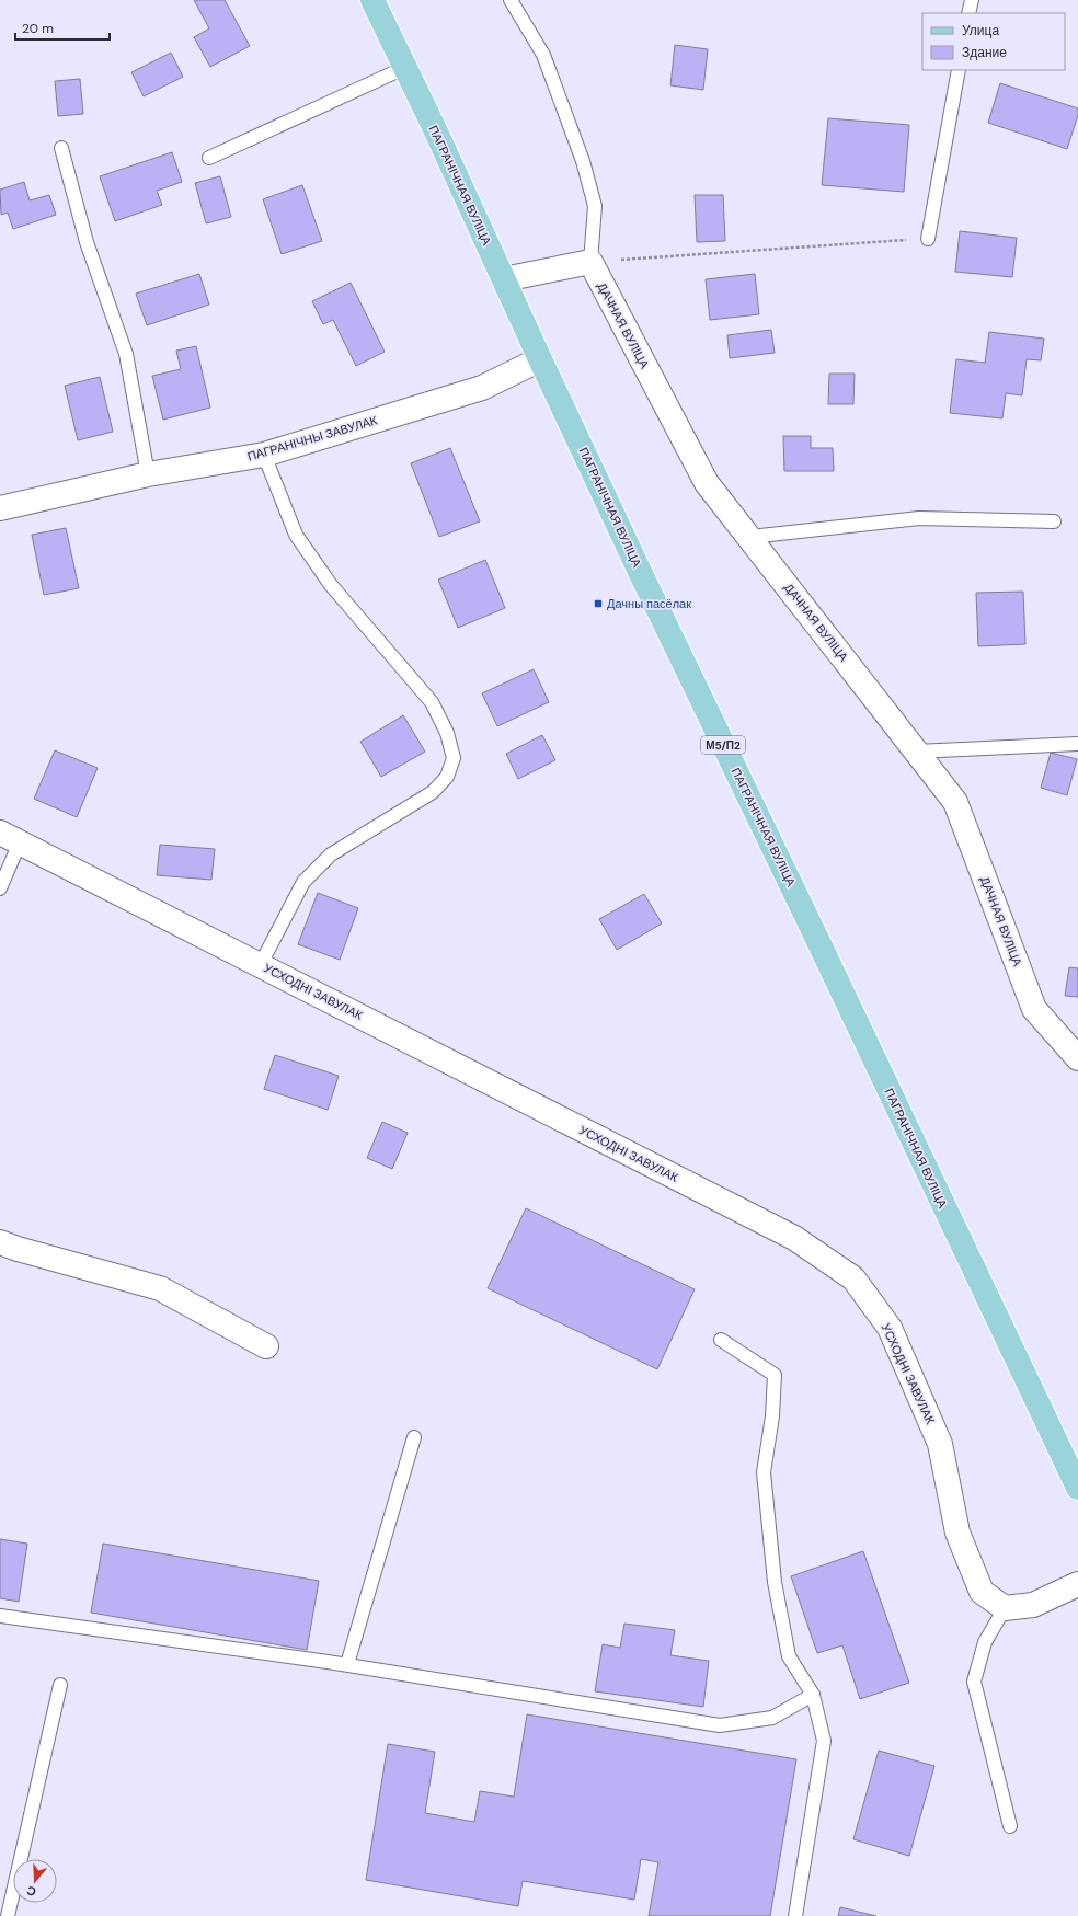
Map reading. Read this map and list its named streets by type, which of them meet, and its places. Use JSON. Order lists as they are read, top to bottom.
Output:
{
  "streets": {
    "main road": ["ПАГРАНІЧНАЯ ВУЛІЦА", "М5/П2"],
    "street": ["ДАЧНАЯ ВУЛІЦА", "ПАГРАНІЧНЫ ЗАВУЛАК", "УСХОДНІ ЗАВУЛАК"]
  },
  "crossings": [
    ["ПАГРАНІЧНАЯ ВУЛІЦА", "ПАГРАНІЧНЫ ЗАВУЛАК"]
  ],
  "places": {
    "transit": ["Дачны пасёлак"]
  },
  "legend": ["Улица", "Здание"],
  "scale_bar": "20 m",
  "north": "bottom"
}
